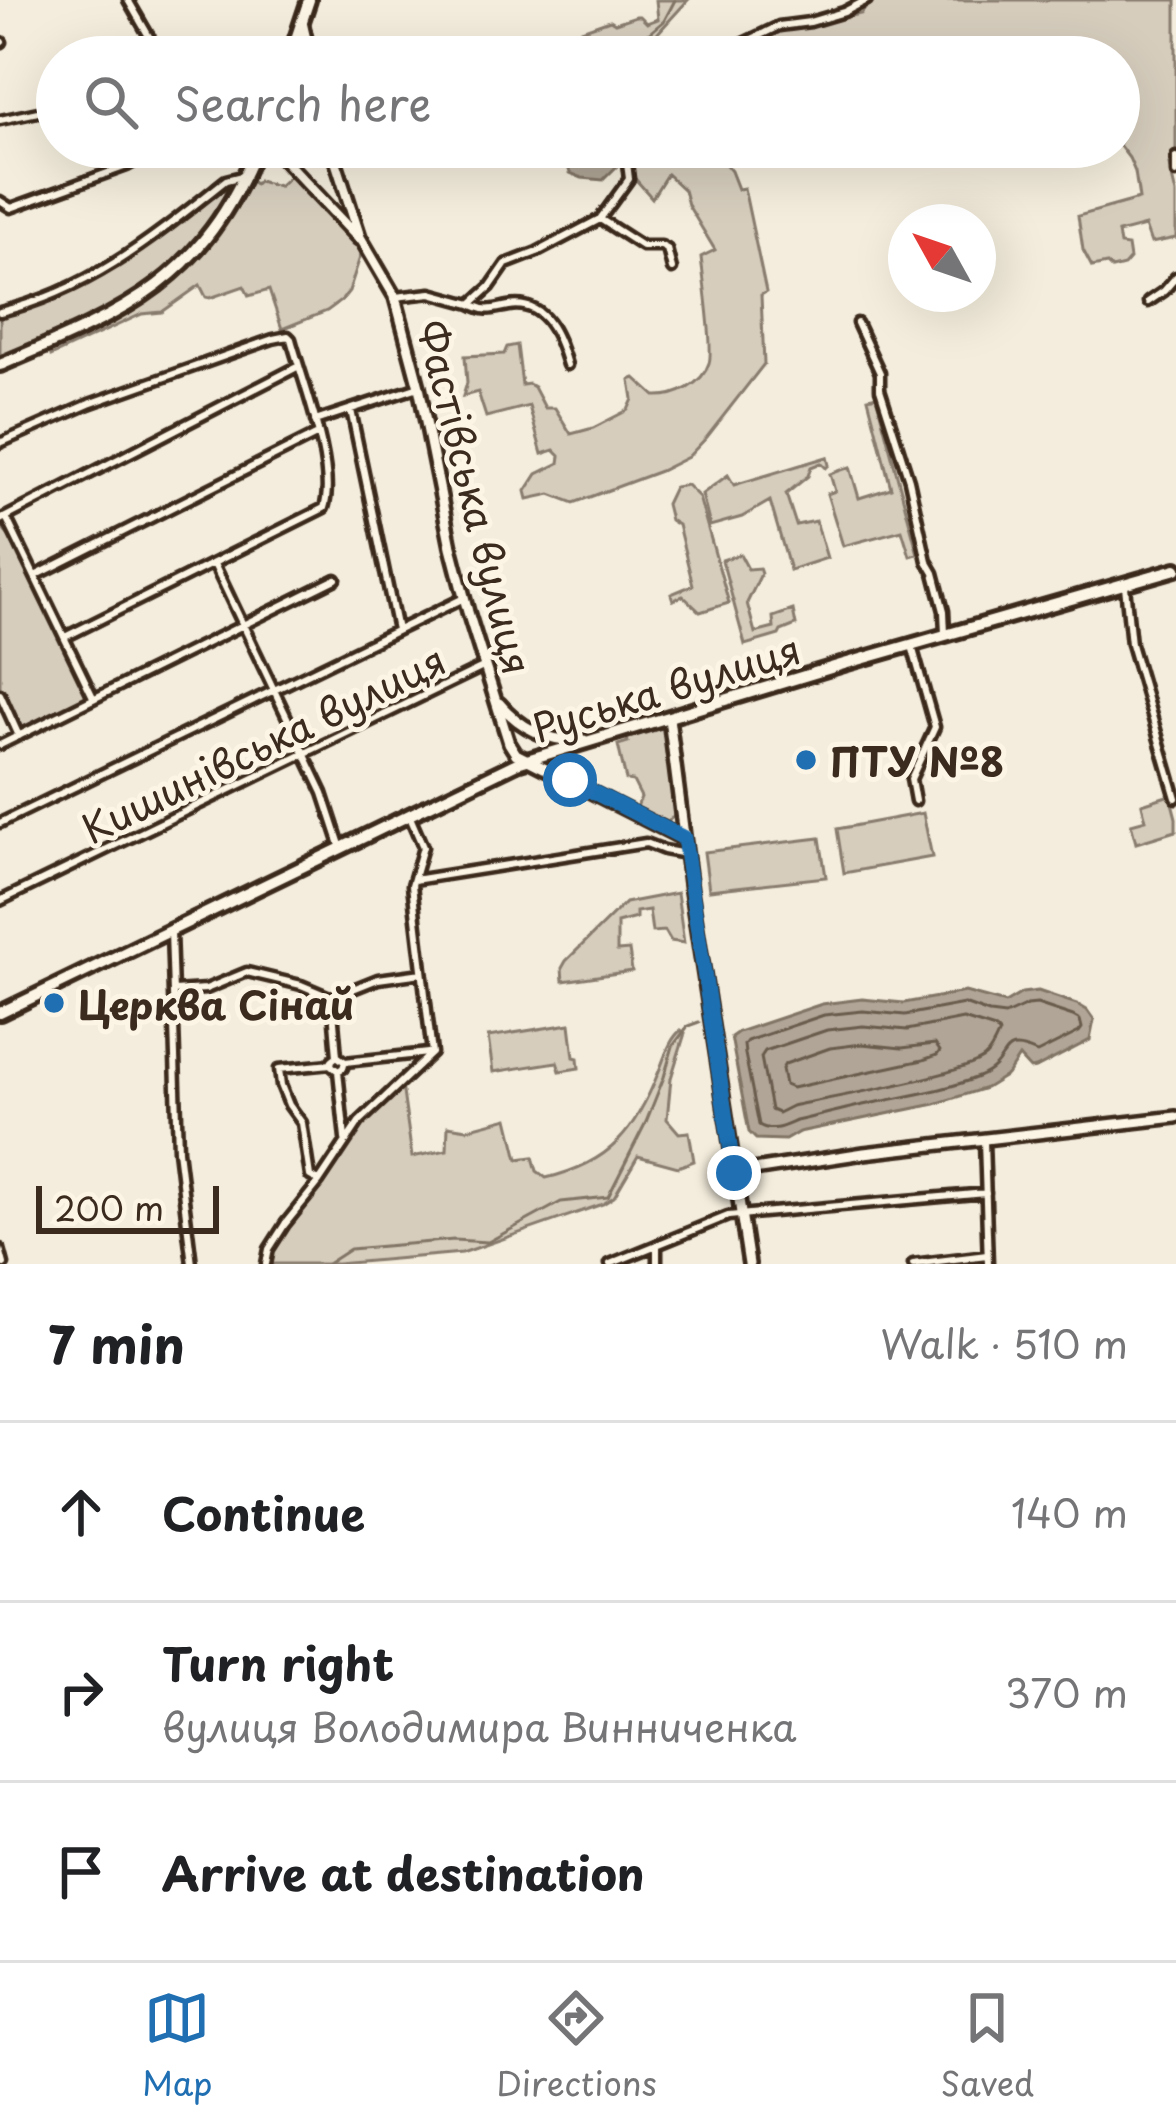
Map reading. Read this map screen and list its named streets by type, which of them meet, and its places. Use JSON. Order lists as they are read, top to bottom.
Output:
{
  "streets": {
    "main road": ["Фастівська вулиця", "Руська вулиця"],
    "street": ["Кишинівська вулиця"]
  },
  "crossings": [
    ["Фастівська вулиця", "Руська вулиця"],
    ["Фастівська вулиця", "Кишинівська вулиця"]
  ],
  "places": ["ПТУ №8", "Церква Сінай"],
  "scale_bar": "200 m",
  "north": "top left",
  "page": {
    "search": "Search here",
    "scale": "200 m",
    "heading": ["7 min", "Walk · 510 m"],
    "list": [
      ["Continue", "140 m"],
      ["Turn right", "вулиця Володимира Винниченка", "370 m"],
      "Arrive at destination"
    ],
    "nav": ["Map", "Directions", "Saved"]
  }
}
